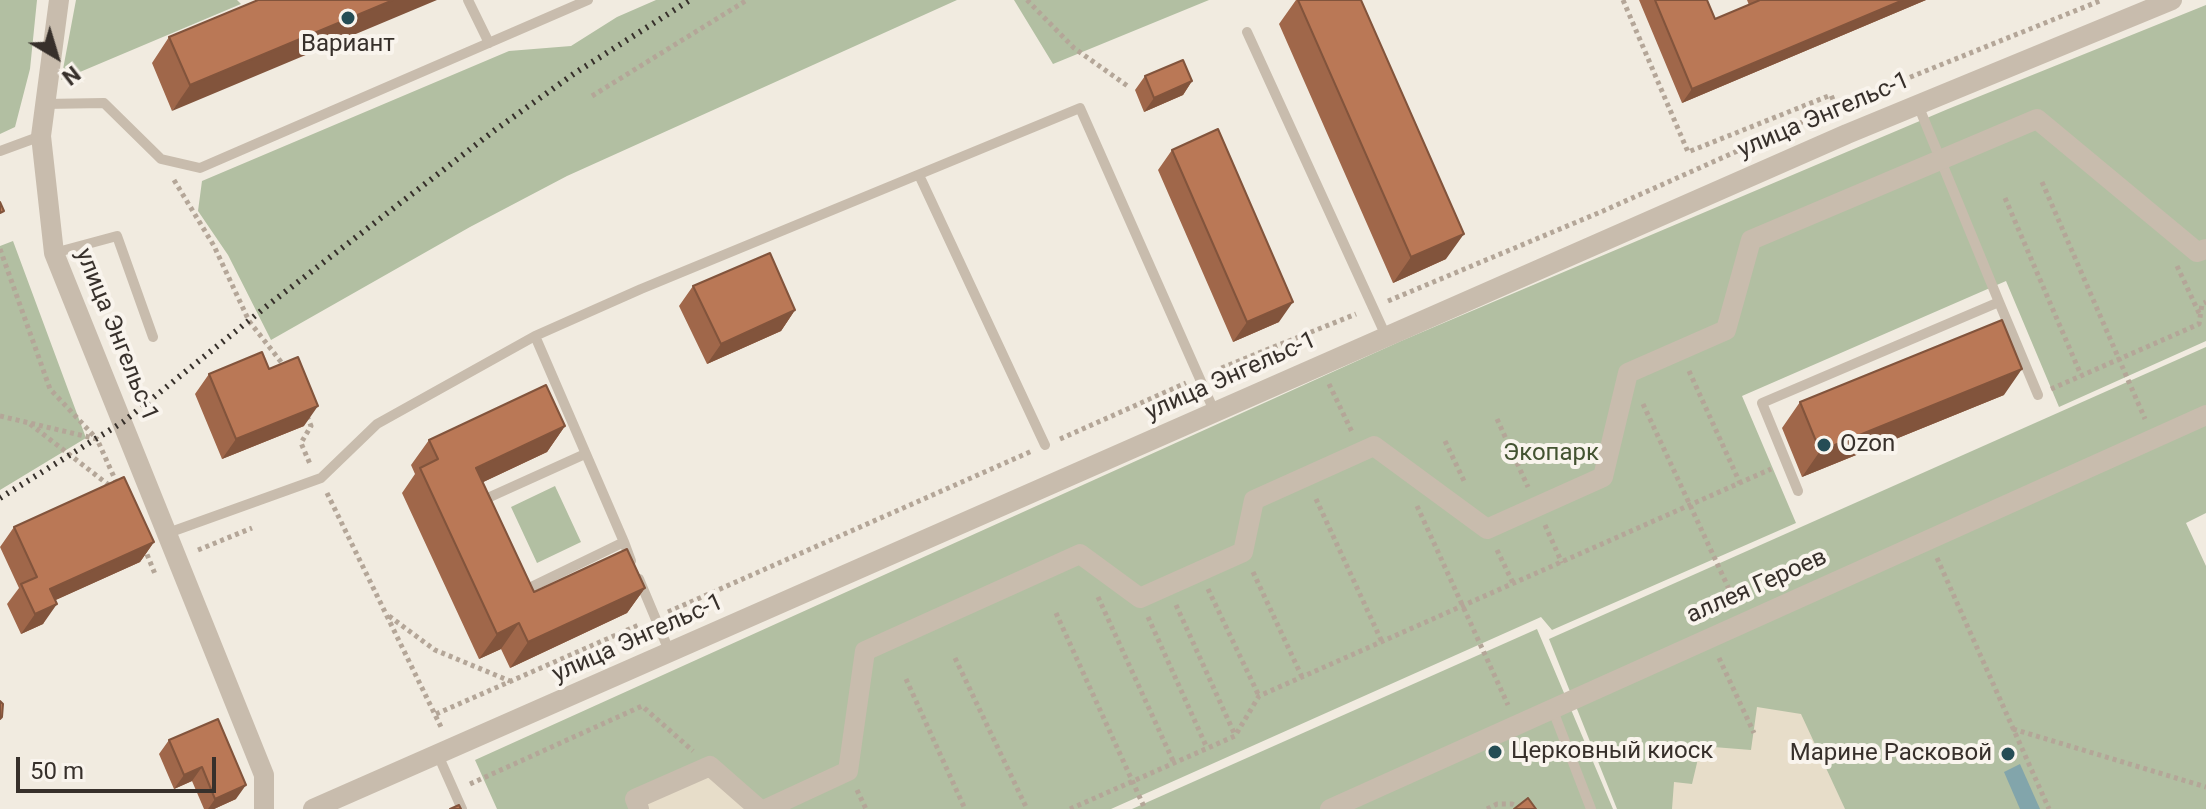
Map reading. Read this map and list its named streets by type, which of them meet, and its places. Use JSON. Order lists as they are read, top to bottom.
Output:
{
  "streets": {
    "street": ["улица Энгельс-1", "аллея Героев"]
  },
  "parks": ["Экопарк"],
  "places": [
    "Вариант",
    "Ozon",
    "Церковный киоск",
    "Марине Расковой"
  ],
  "scale_bar": "50 m",
  "north": "bottom right"
}
